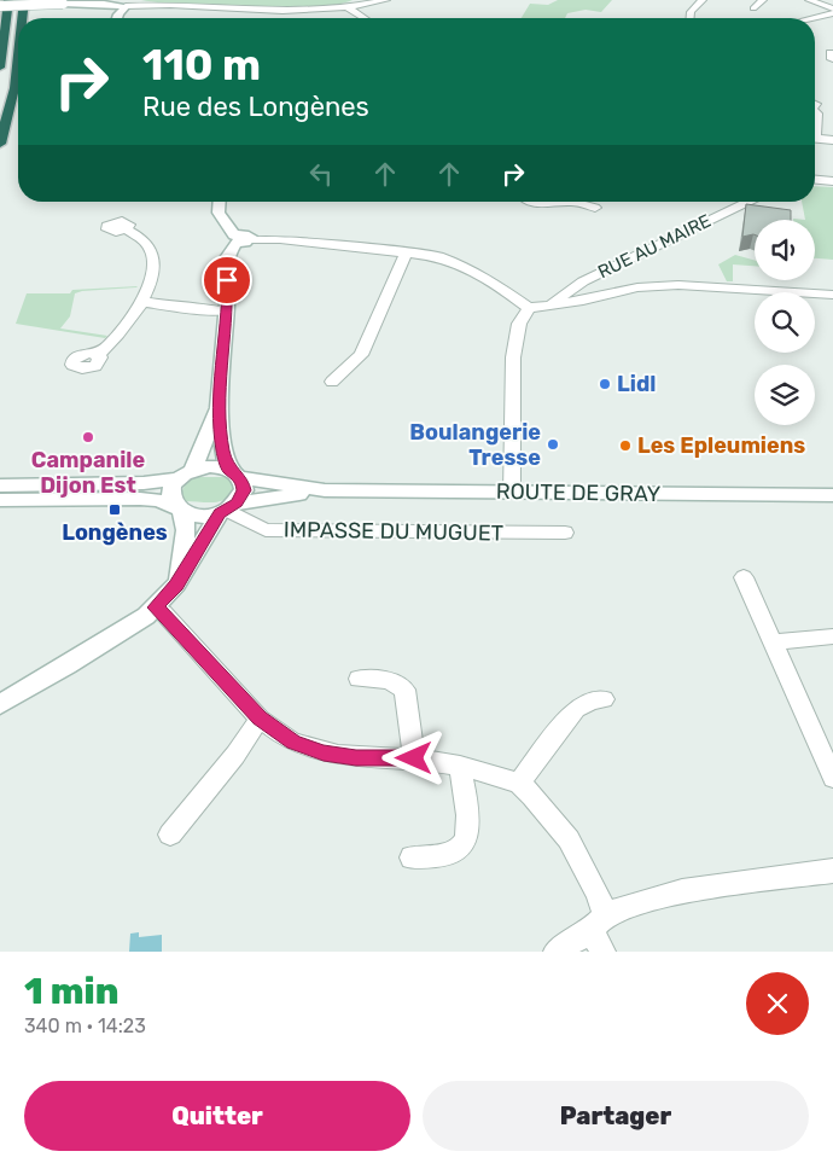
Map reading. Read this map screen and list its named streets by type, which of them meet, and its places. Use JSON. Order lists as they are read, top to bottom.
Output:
{
  "streets": {
    "main road": ["ROUTE DE GRAY"],
    "street": ["RUE AU MAIRE", "IMPASSE DU MUGUET"]
  },
  "crossings": [
    ["ROUTE DE GRAY", "IMPASSE DU MUGUET"]
  ],
  "places": {
    "other": [
      "Lidl",
      "Campanile Dijon Est",
      "Boulangerie Tresse",
      "Les Epleumiens"
    ],
    "transit": ["Longènes"]
  },
  "page": {
    "turn": ["110 m", "Rue des Longènes"],
    "heading": ["1 min", "340 m · 14:23"],
    "buttons": ["Quitter", "Partager"]
  }
}
